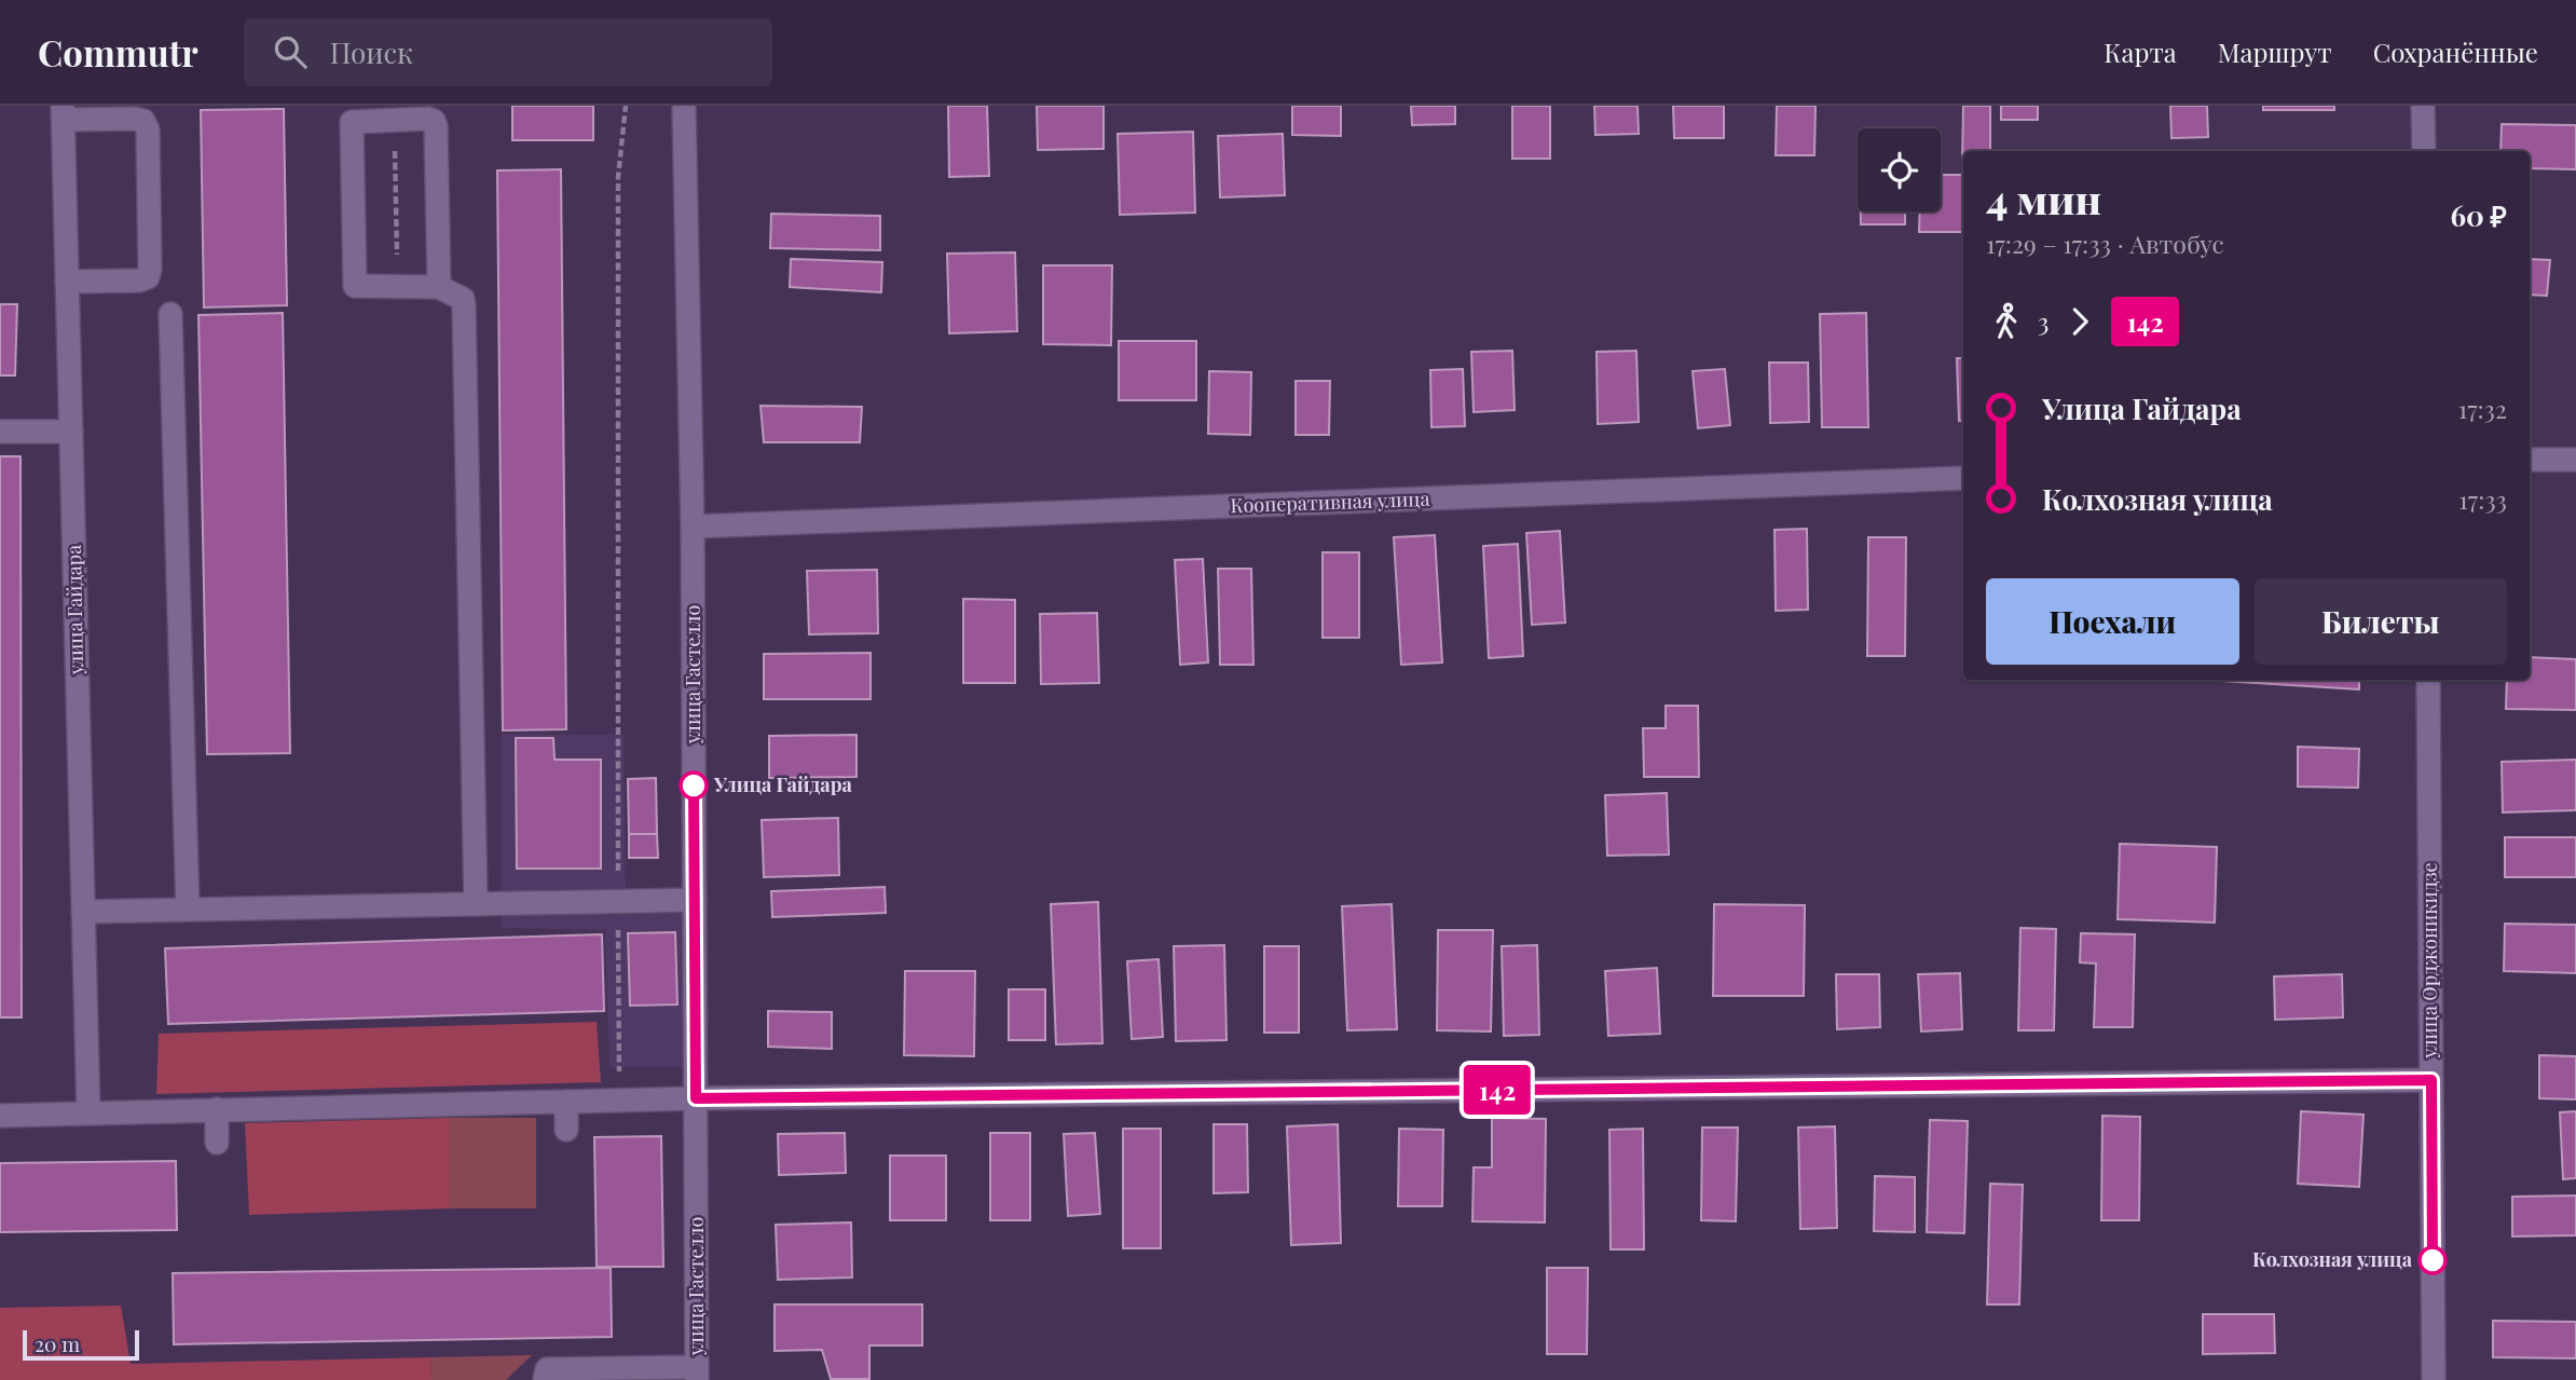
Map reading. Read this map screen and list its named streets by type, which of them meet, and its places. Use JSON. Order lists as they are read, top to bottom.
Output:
{
  "streets": {
    "street": [
      "Кооперативная улица",
      "улица Гайдара",
      "улица Гастелло",
      "улица Орджоникидзе"
    ]
  },
  "crossings": [
    ["Кооперативная улица", "улица Гастелло"]
  ],
  "places": ["Улица Гайдара", "Колхозная улица"],
  "lines": ["bus line 142"],
  "scale_bar": "20 m",
  "page": {
    "header": "Commutr",
    "search": "Поиск",
    "nav": ["Карта", "Маршрут", "Сохранённые"],
    "on_map": "142",
    "heading": ["4 мин", "17:29 – 17:33 · Автобус", "60 ₽"],
    "legs": ["3", "142"],
    "list": [
      {
        "name": "Улица Гайдара",
        "value": "17:32"
      },
      {
        "name": "Колхозная улица",
        "value": "17:33"
      }
    ],
    "buttons": ["Поехали", "Билеты"],
    "scale": "20 m"
  }
}
